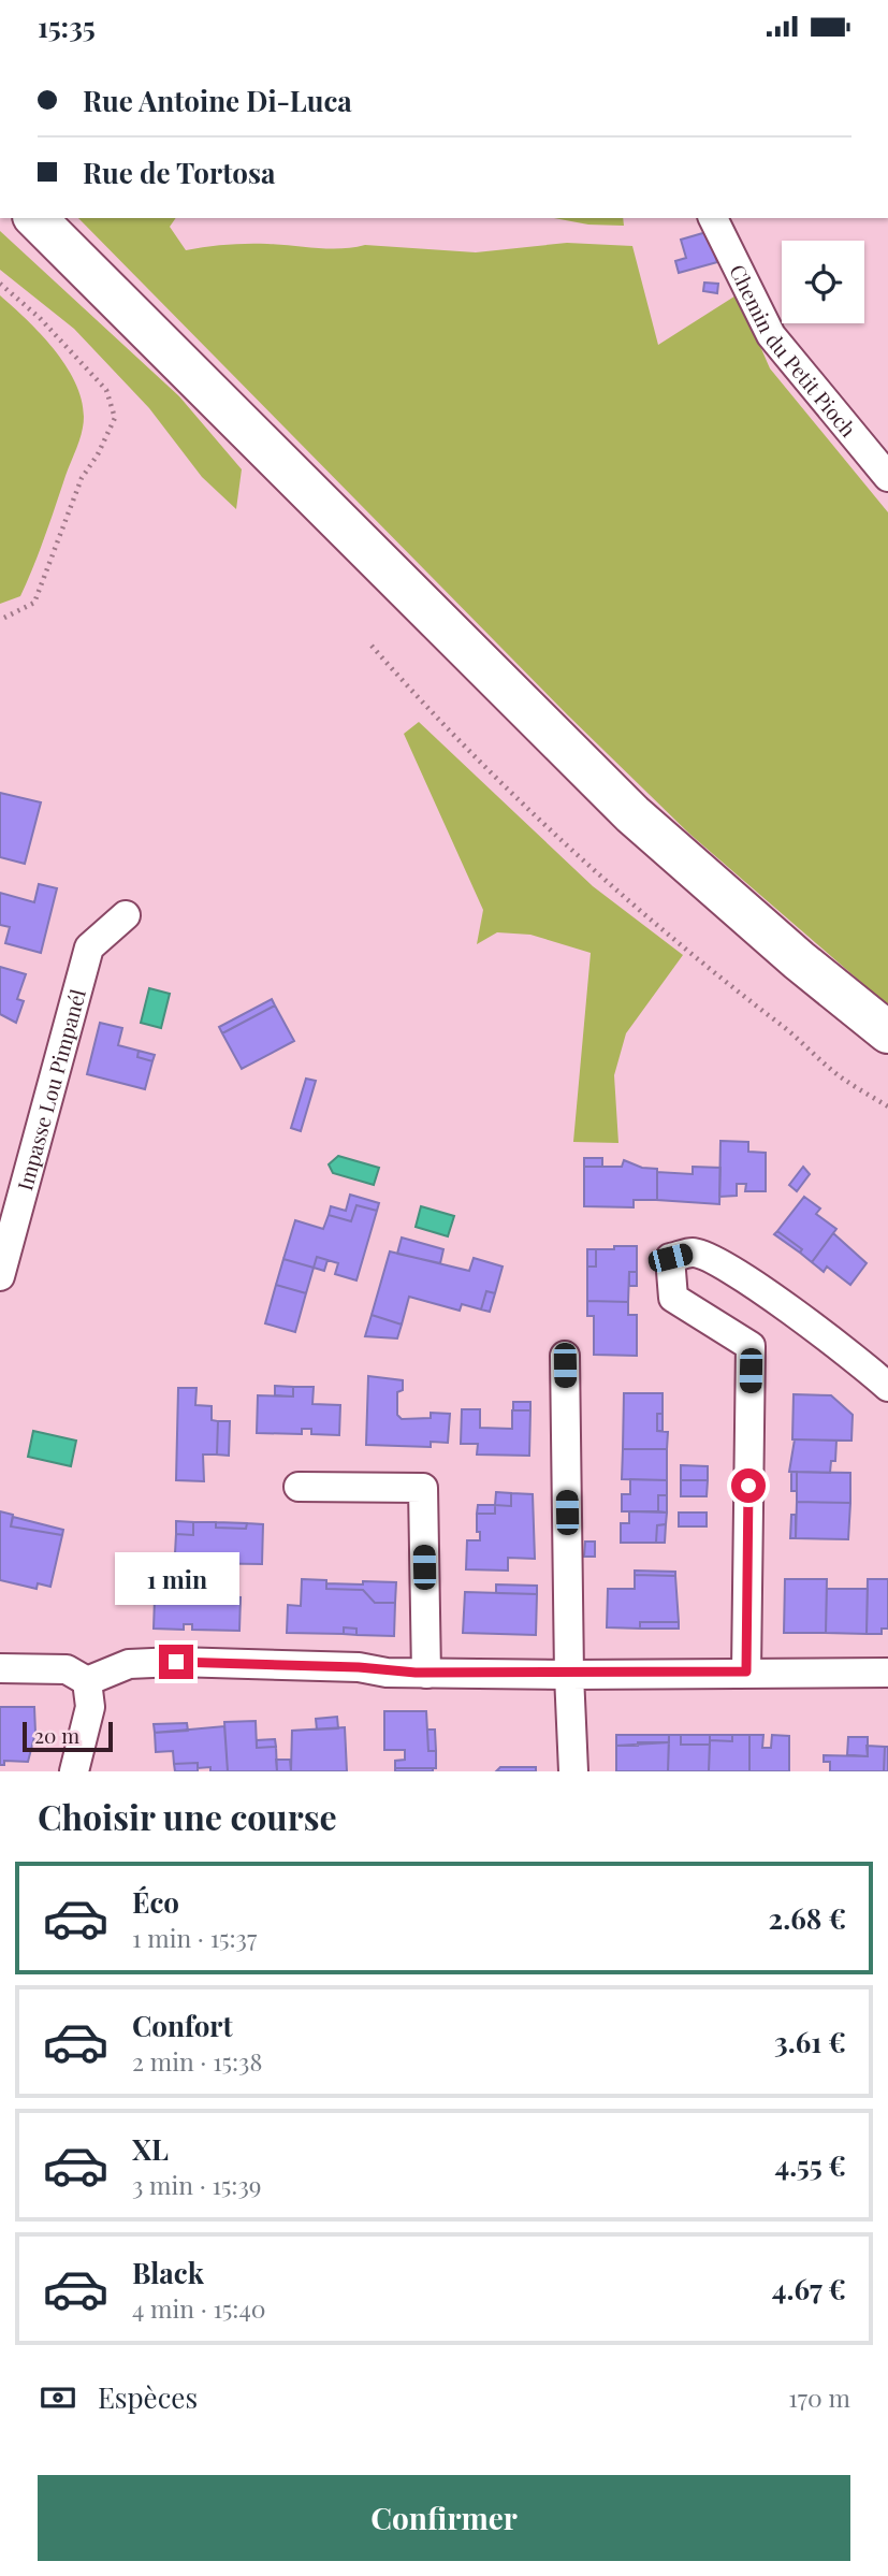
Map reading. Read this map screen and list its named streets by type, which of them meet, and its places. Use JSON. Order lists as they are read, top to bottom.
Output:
{
  "streets": {
    "street": ["Chemin du Petit Pioch", "Impasse Lou Pimpanél"]
  },
  "scale_bar": "20 m",
  "page": {
    "status": "15:35",
    "banner": ["Rue Antoine Di-Luca", "Rue de Tortosa"],
    "bubble": "1 min",
    "scale": "20 m",
    "heading": "Choisir une course",
    "list": [
      {
        "name": "Éco",
        "note": "1 min · 15:37",
        "value": "2.68 €"
      },
      {
        "name": "Confort",
        "note": "2 min · 15:38",
        "value": "3.61 €"
      },
      {
        "name": "XL",
        "note": "3 min · 15:39",
        "value": "4.55 €"
      },
      {
        "name": "Black",
        "note": "4 min · 15:40",
        "value": "4.67 €"
      }
    ],
    "pay": ["Espèces", "170 m"],
    "buttons": "Confirmer"
  }
}
